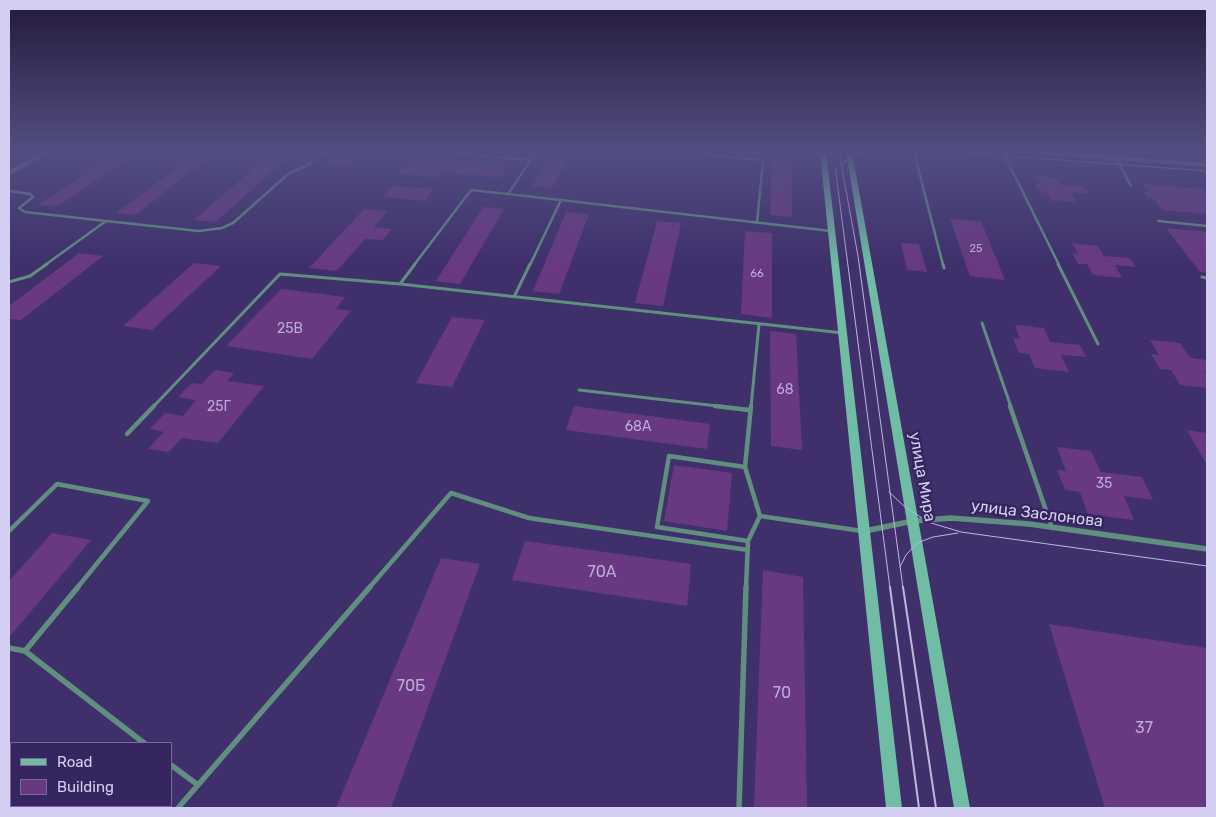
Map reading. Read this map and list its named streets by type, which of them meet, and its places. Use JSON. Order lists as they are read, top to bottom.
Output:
{
  "streets": {
    "main road": ["улица Мира"],
    "street": ["улица Заслонова"]
  },
  "crossings": [
    ["улица Мира", "улица Заслонова"]
  ],
  "house_numbers": [
    "25",
    "66",
    "25В",
    "68",
    "25Г",
    "68А",
    "35",
    "70А",
    "70Б",
    "70",
    "37"
  ],
  "legend": ["Road", "Building"]
}
